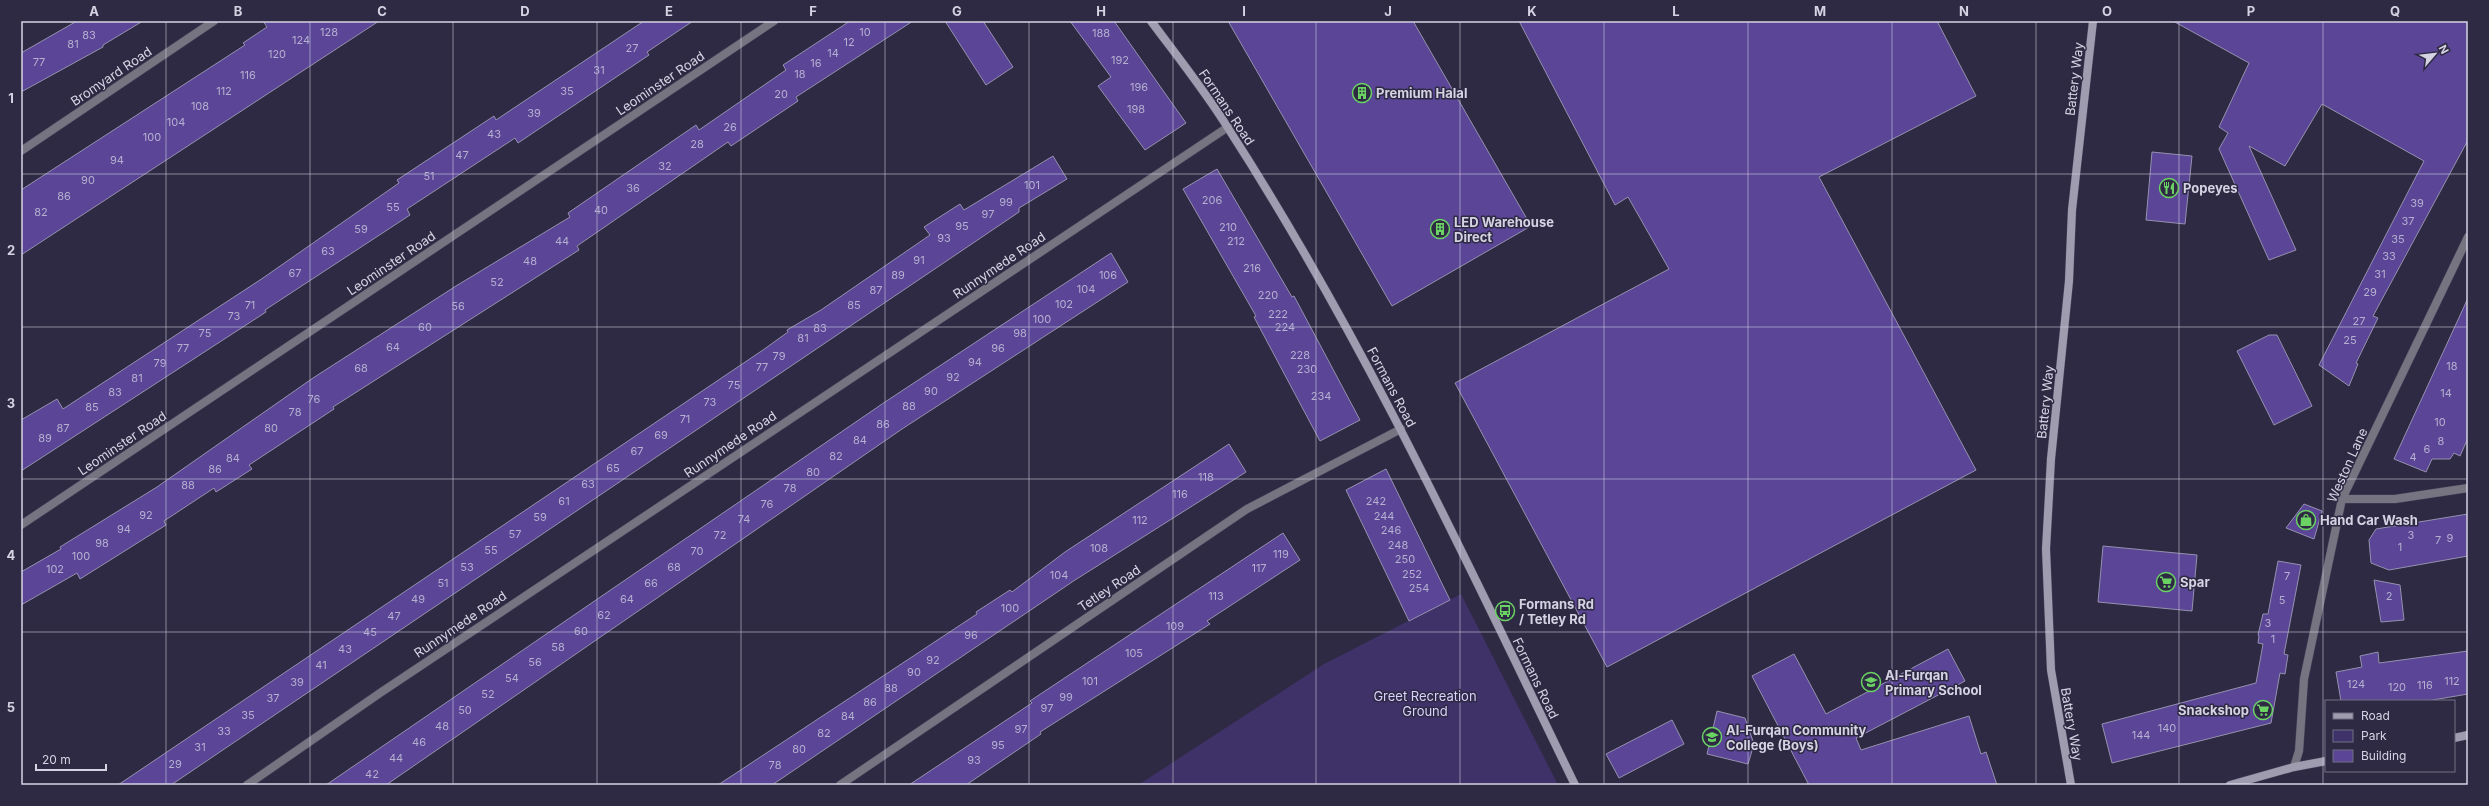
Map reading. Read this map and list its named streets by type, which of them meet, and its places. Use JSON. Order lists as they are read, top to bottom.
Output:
{
  "streets": {
    "street": [
      "Bromyard Road",
      "Battery Way",
      "Leominster Road",
      "Formans Road",
      "Runnymede Road",
      "Weston Lane",
      "Tetley Road"
    ]
  },
  "crossings": [
    ["Formans Road", "Runnymede Road"],
    ["Formans Road", "Tetley Road"]
  ],
  "parks": ["Greet Recreation Ground"],
  "places": {
    "building": ["Premium Halal", "LED Warehouse Direct"],
    "restaurant": ["Popeyes"],
    "shop": ["Hand Car Wash"],
    "supermarket": ["Spar", "Snackshop"],
    "bus stop": ["Formans Rd / Tetley Rd"],
    "school or university": ["Al-Furqan Primary School", "Al-Furqan Community College (Boys)"]
  },
  "house_numbers": [
    "128",
    "10",
    "188",
    "83",
    "124",
    "12",
    "81",
    "27",
    "14",
    "120",
    "192",
    "77",
    "16",
    "31",
    "18",
    "116",
    "196",
    "112",
    "35",
    "20",
    "108",
    "198",
    "39",
    "104",
    "26",
    "43",
    "100",
    "28",
    "47",
    "94",
    "32",
    "51",
    "90",
    "101",
    "36",
    "86",
    "206",
    "99",
    "39",
    "55",
    "40",
    "82",
    "97",
    "37",
    "95",
    "210",
    "59",
    "93",
    "35",
    "44",
    "212",
    "63",
    "33",
    "91",
    "48",
    "216",
    "67",
    "31",
    "89",
    "106",
    "52",
    "104",
    "87",
    "29",
    "220",
    "102",
    "71",
    "85",
    "56",
    "222",
    "73",
    "100",
    "27",
    "60",
    "224",
    "83",
    "75",
    "98",
    "81",
    "25",
    "64",
    "77",
    "96",
    "228",
    "79",
    "94",
    "79",
    "18",
    "77",
    "68",
    "230",
    "92",
    "81",
    "75",
    "90",
    "83",
    "14",
    "234",
    "76",
    "73",
    "88",
    "85",
    "78",
    "71",
    "10",
    "86",
    "87",
    "80",
    "69",
    "89",
    "84",
    "8",
    "6",
    "67",
    "82",
    "4",
    "84",
    "65",
    "86",
    "80",
    "118",
    "63",
    "88",
    "78",
    "116",
    "61",
    "242",
    "76",
    "92",
    "244",
    "59",
    "74",
    "112",
    "94",
    "246",
    "57",
    "72",
    "3",
    "9",
    "7",
    "98",
    "248",
    "1",
    "108",
    "55",
    "70",
    "119",
    "100",
    "250",
    "53",
    "68",
    "117",
    "102",
    "252",
    "104",
    "7",
    "51",
    "66",
    "254",
    "113",
    "2",
    "49",
    "64",
    "5",
    "100",
    "62",
    "47",
    "3",
    "109",
    "60",
    "45",
    "96",
    "1",
    "58",
    "43",
    "105",
    "92",
    "56",
    "41",
    "90",
    "54",
    "101",
    "112",
    "39",
    "124",
    "116",
    "120",
    "88",
    "52",
    "99",
    "37",
    "86",
    "97",
    "50",
    "35",
    "84",
    "48",
    "140",
    "97",
    "33",
    "82",
    "144",
    "46",
    "95",
    "31",
    "80",
    "44",
    "93",
    "29",
    "78",
    "42"
  ],
  "legend": ["Road", "Park", "Building"],
  "scale_bar": "20 m",
  "north": "top right",
  "grid": {
    "columns": [
      "A",
      "B",
      "C",
      "D",
      "E",
      "F",
      "G",
      "H",
      "I",
      "J",
      "K",
      "L",
      "M",
      "N",
      "O",
      "P",
      "Q"
    ],
    "rows": [
      "1",
      "2",
      "3",
      "4",
      "5"
    ]
  }
}
